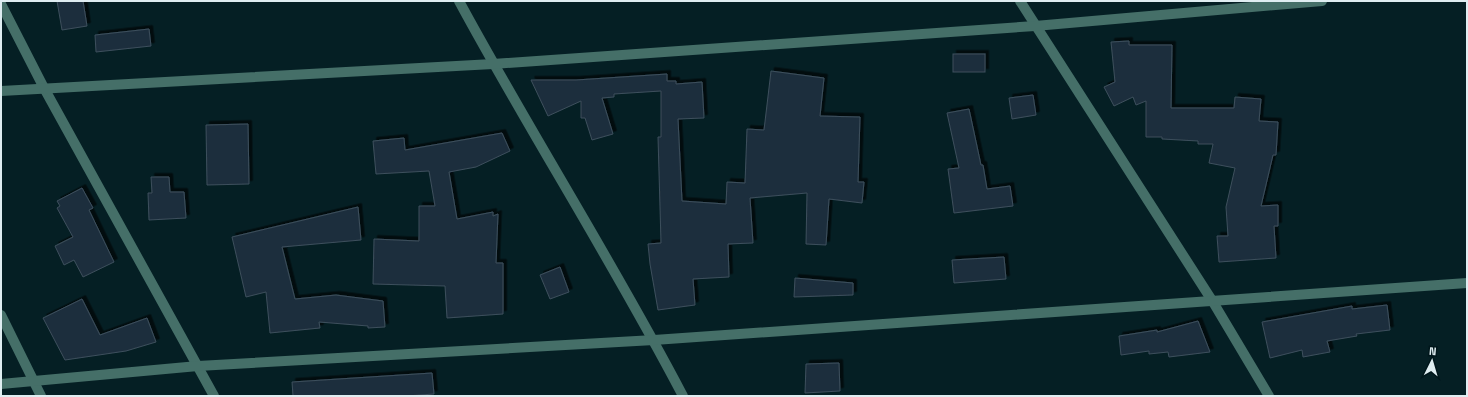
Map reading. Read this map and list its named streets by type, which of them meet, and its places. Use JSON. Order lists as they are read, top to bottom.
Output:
{
  "north": "top"
}
